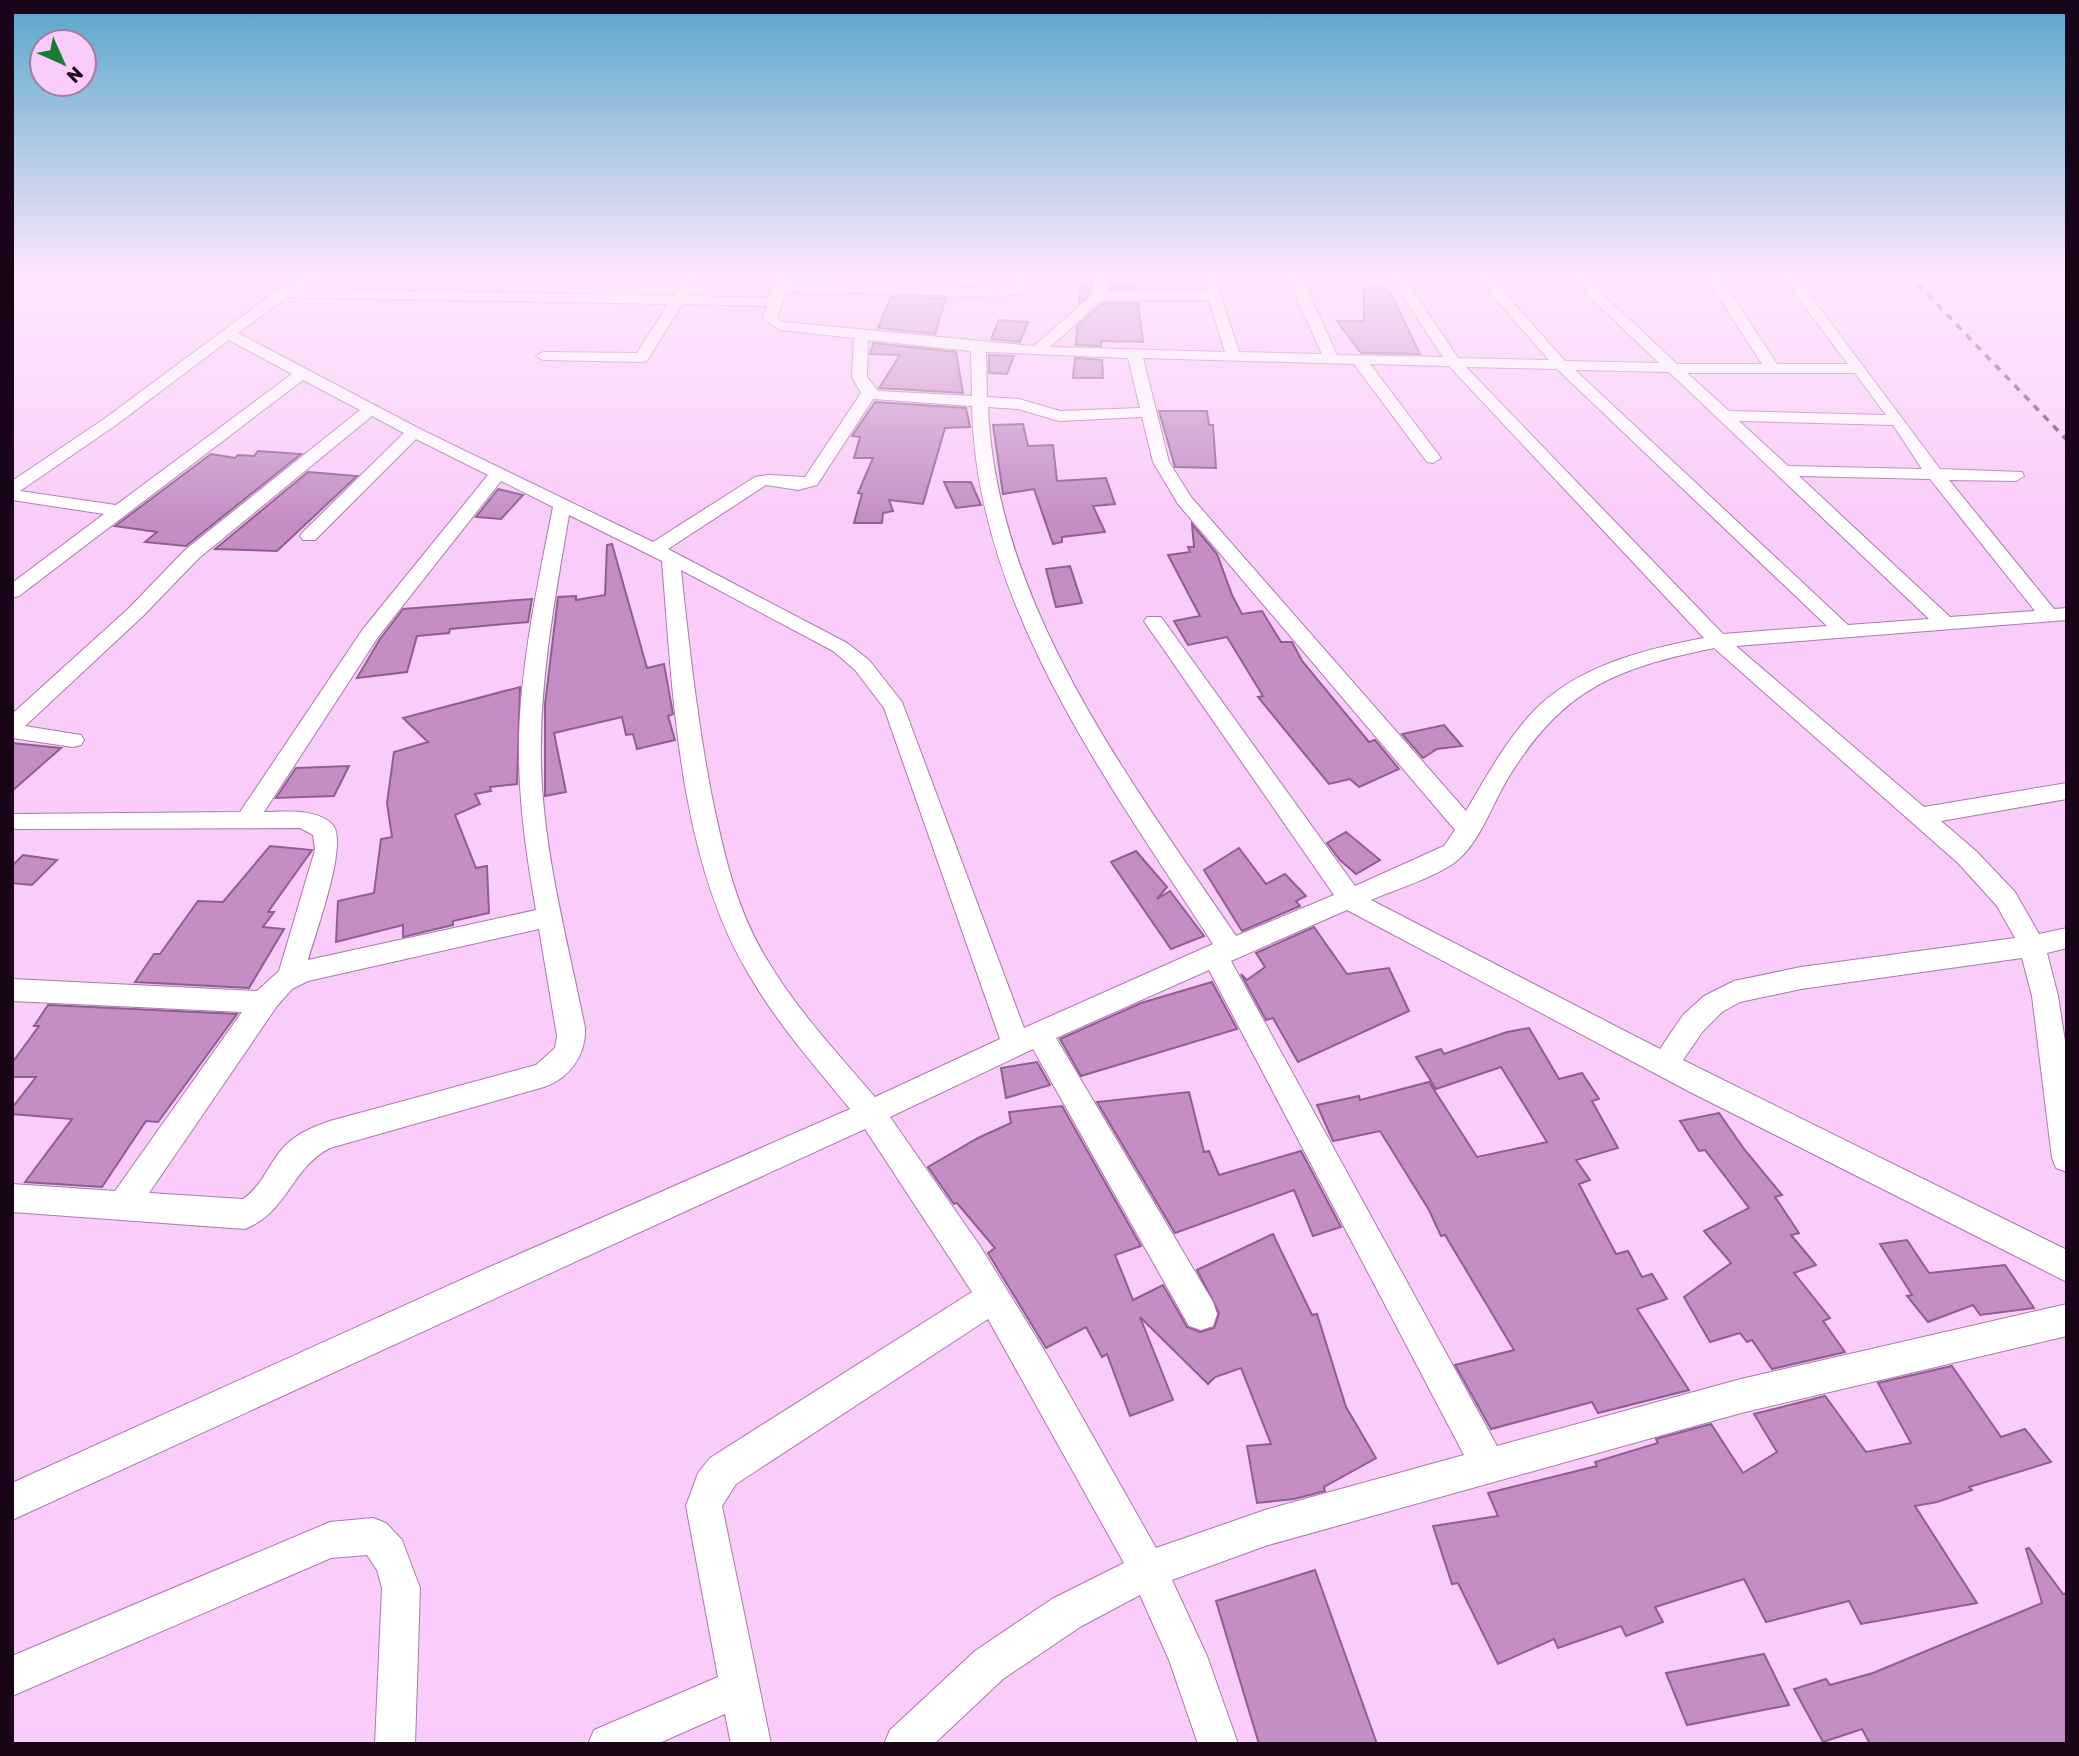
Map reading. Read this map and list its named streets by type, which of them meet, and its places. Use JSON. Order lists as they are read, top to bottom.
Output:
{
  "north": "bottom right"
}
